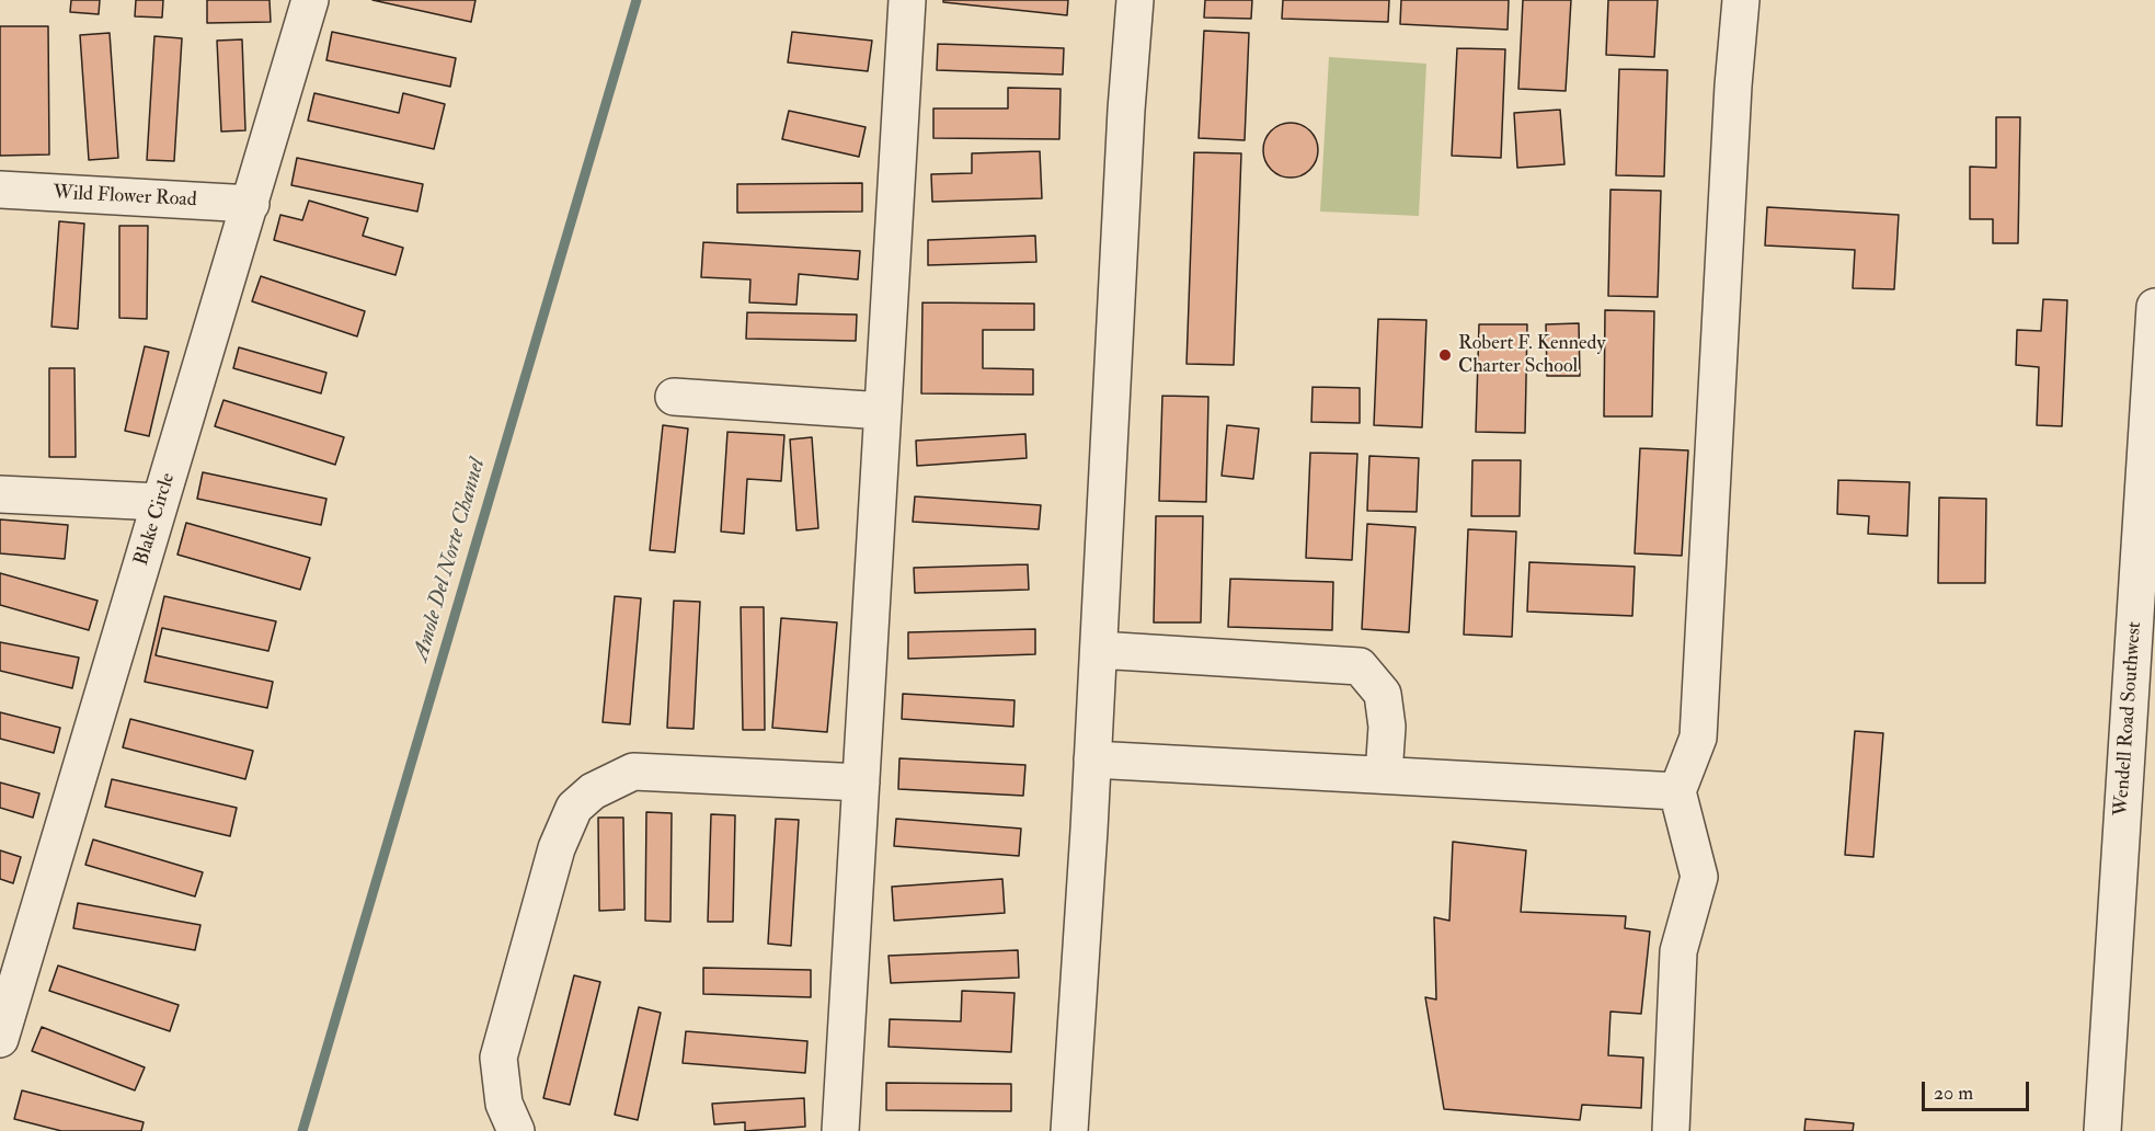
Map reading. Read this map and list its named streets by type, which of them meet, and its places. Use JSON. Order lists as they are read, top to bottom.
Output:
{
  "streets": {
    "street": ["Wild Flower Road", "Blake Circle", "Wendell Road Southwest"]
  },
  "crossings": [
    ["Wild Flower Road", "Blake Circle"]
  ],
  "water": ["Amole Del Norte Channel"],
  "places": ["Robert F. Kennedy Charter School"],
  "scale_bar": "20 m"
}
